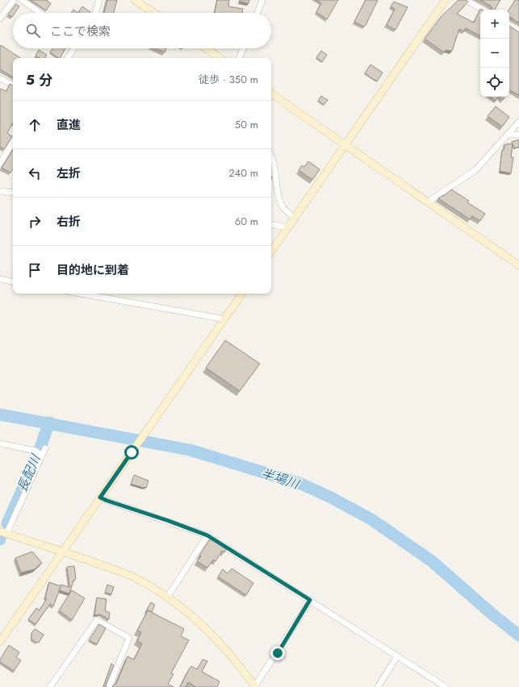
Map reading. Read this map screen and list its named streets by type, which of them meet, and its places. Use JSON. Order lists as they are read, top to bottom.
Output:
{
  "water": ["長配川", "半場川"],
  "page": {
    "map_buttons": ["+", "−"],
    "search": "ここで検索",
    "heading": ["5 分", "徒歩 · 350 m"],
    "list": [
      ["直進", "50 m"],
      ["左折", "240 m"],
      ["右折", "60 m"],
      "目的地に到着"
    ]
  }
}
